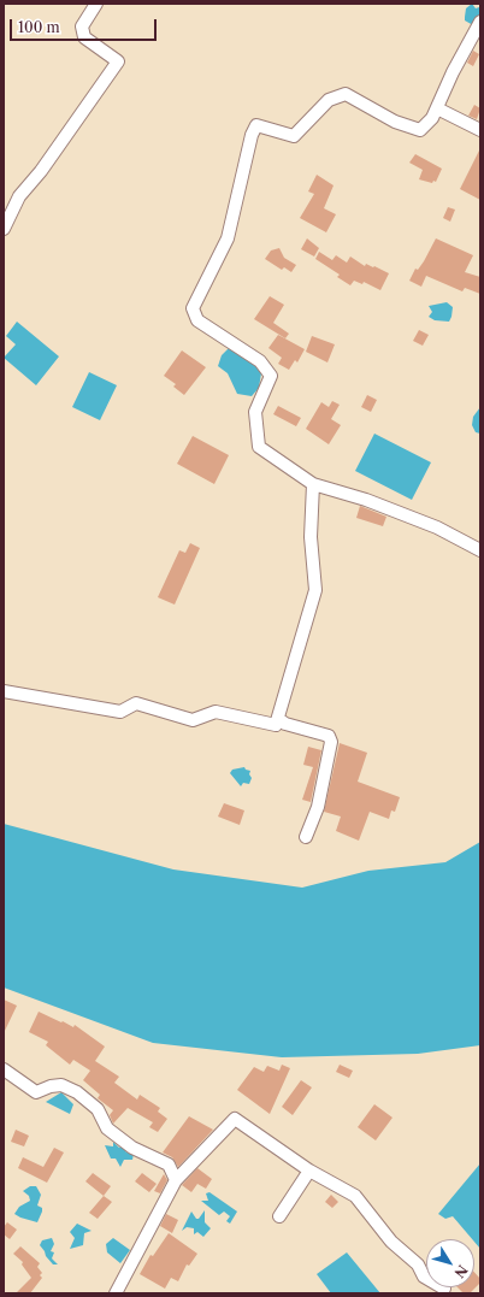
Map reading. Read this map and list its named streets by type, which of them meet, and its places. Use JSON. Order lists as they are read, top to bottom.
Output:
{
  "scale_bar": "100 m",
  "north": "bottom right"
}
